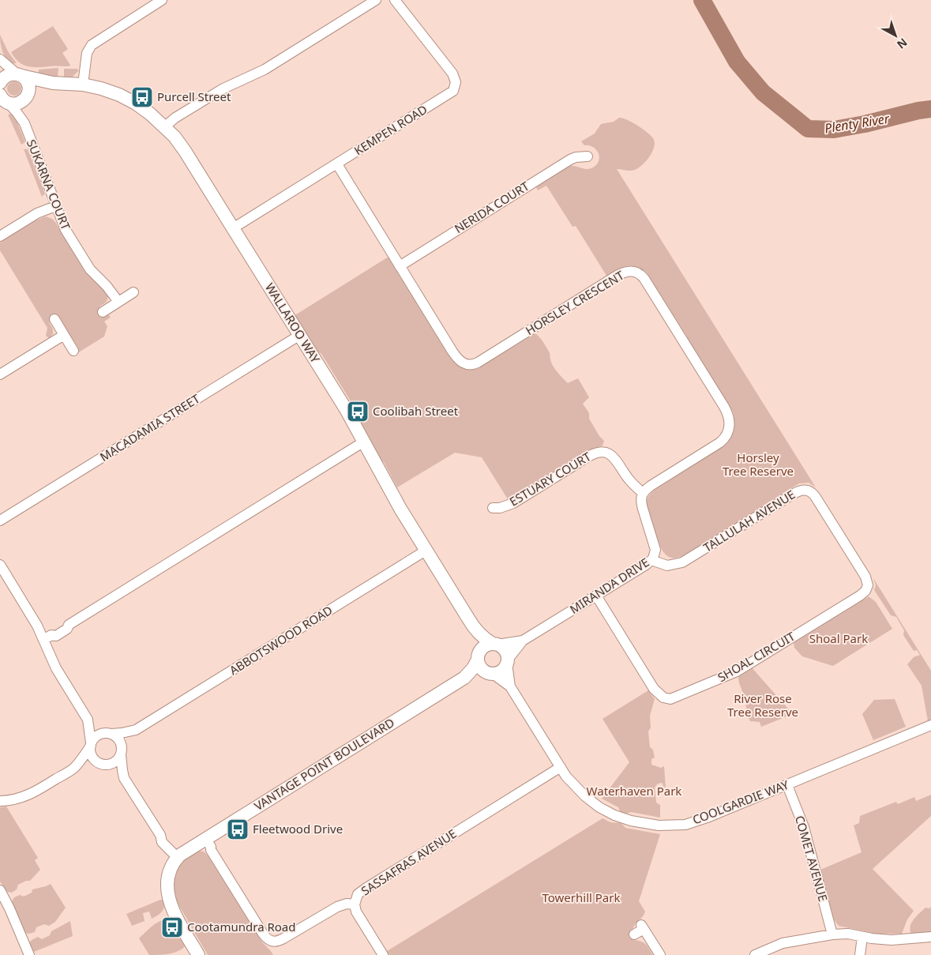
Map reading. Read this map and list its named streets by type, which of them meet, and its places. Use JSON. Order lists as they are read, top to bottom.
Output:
{
  "streets": {
    "street": [
      "KEMPEN ROAD",
      "SUKARNA COURT",
      "NERIDA COURT",
      "HORSLEY CRESCENT",
      "WALLAROO WAY",
      "MACADAMIA STREET",
      "ESTUARY COURT",
      "TALLULAH AVENUE",
      "MIRANDA DRIVE",
      "ABBOTSWOOD ROAD",
      "SHOAL CIRCUIT",
      "VANTAGE POINT BOULEVARD",
      "COOLGARDIE WAY",
      "COMET AVENUE",
      "SASSAFRAS AVENUE"
    ]
  },
  "crossings": [
    ["KEMPEN ROAD", "HORSLEY CRESCENT"],
    ["KEMPEN ROAD", "WALLAROO WAY"],
    ["SUKARNA COURT", "WALLAROO WAY"],
    ["NERIDA COURT", "HORSLEY CRESCENT"],
    ["HORSLEY CRESCENT", "ESTUARY COURT"],
    ["HORSLEY CRESCENT", "MIRANDA DRIVE"],
    ["WALLAROO WAY", "MACADAMIA STREET"],
    ["WALLAROO WAY", "MIRANDA DRIVE"],
    ["WALLAROO WAY", "ABBOTSWOOD ROAD"],
    ["WALLAROO WAY", "VANTAGE POINT BOULEVARD"],
    ["WALLAROO WAY", "COOLGARDIE WAY"],
    ["ESTUARY COURT", "MIRANDA DRIVE"],
    ["TALLULAH AVENUE", "MIRANDA DRIVE"],
    ["TALLULAH AVENUE", "SHOAL CIRCUIT"],
    ["MIRANDA DRIVE", "SHOAL CIRCUIT"],
    ["MIRANDA DRIVE", "VANTAGE POINT BOULEVARD"],
    ["MIRANDA DRIVE", "COOLGARDIE WAY"],
    ["VANTAGE POINT BOULEVARD", "COOLGARDIE WAY"],
    ["VANTAGE POINT BOULEVARD", "SASSAFRAS AVENUE"],
    ["COOLGARDIE WAY", "COMET AVENUE"],
    ["COOLGARDIE WAY", "SASSAFRAS AVENUE"]
  ],
  "water": ["Plenty River"],
  "parks": [
    "Horsley Tree Reserve",
    "Shoal Park",
    "River Rose Tree Reserve",
    "Waterhaven Park",
    "Towerhill Park"
  ],
  "places": {
    "bus stop": [
      "Purcell Street",
      "Coolibah Street",
      "Fleetwood Drive",
      "Cootamundra Road"
    ]
  },
  "north": "bottom right"
}
